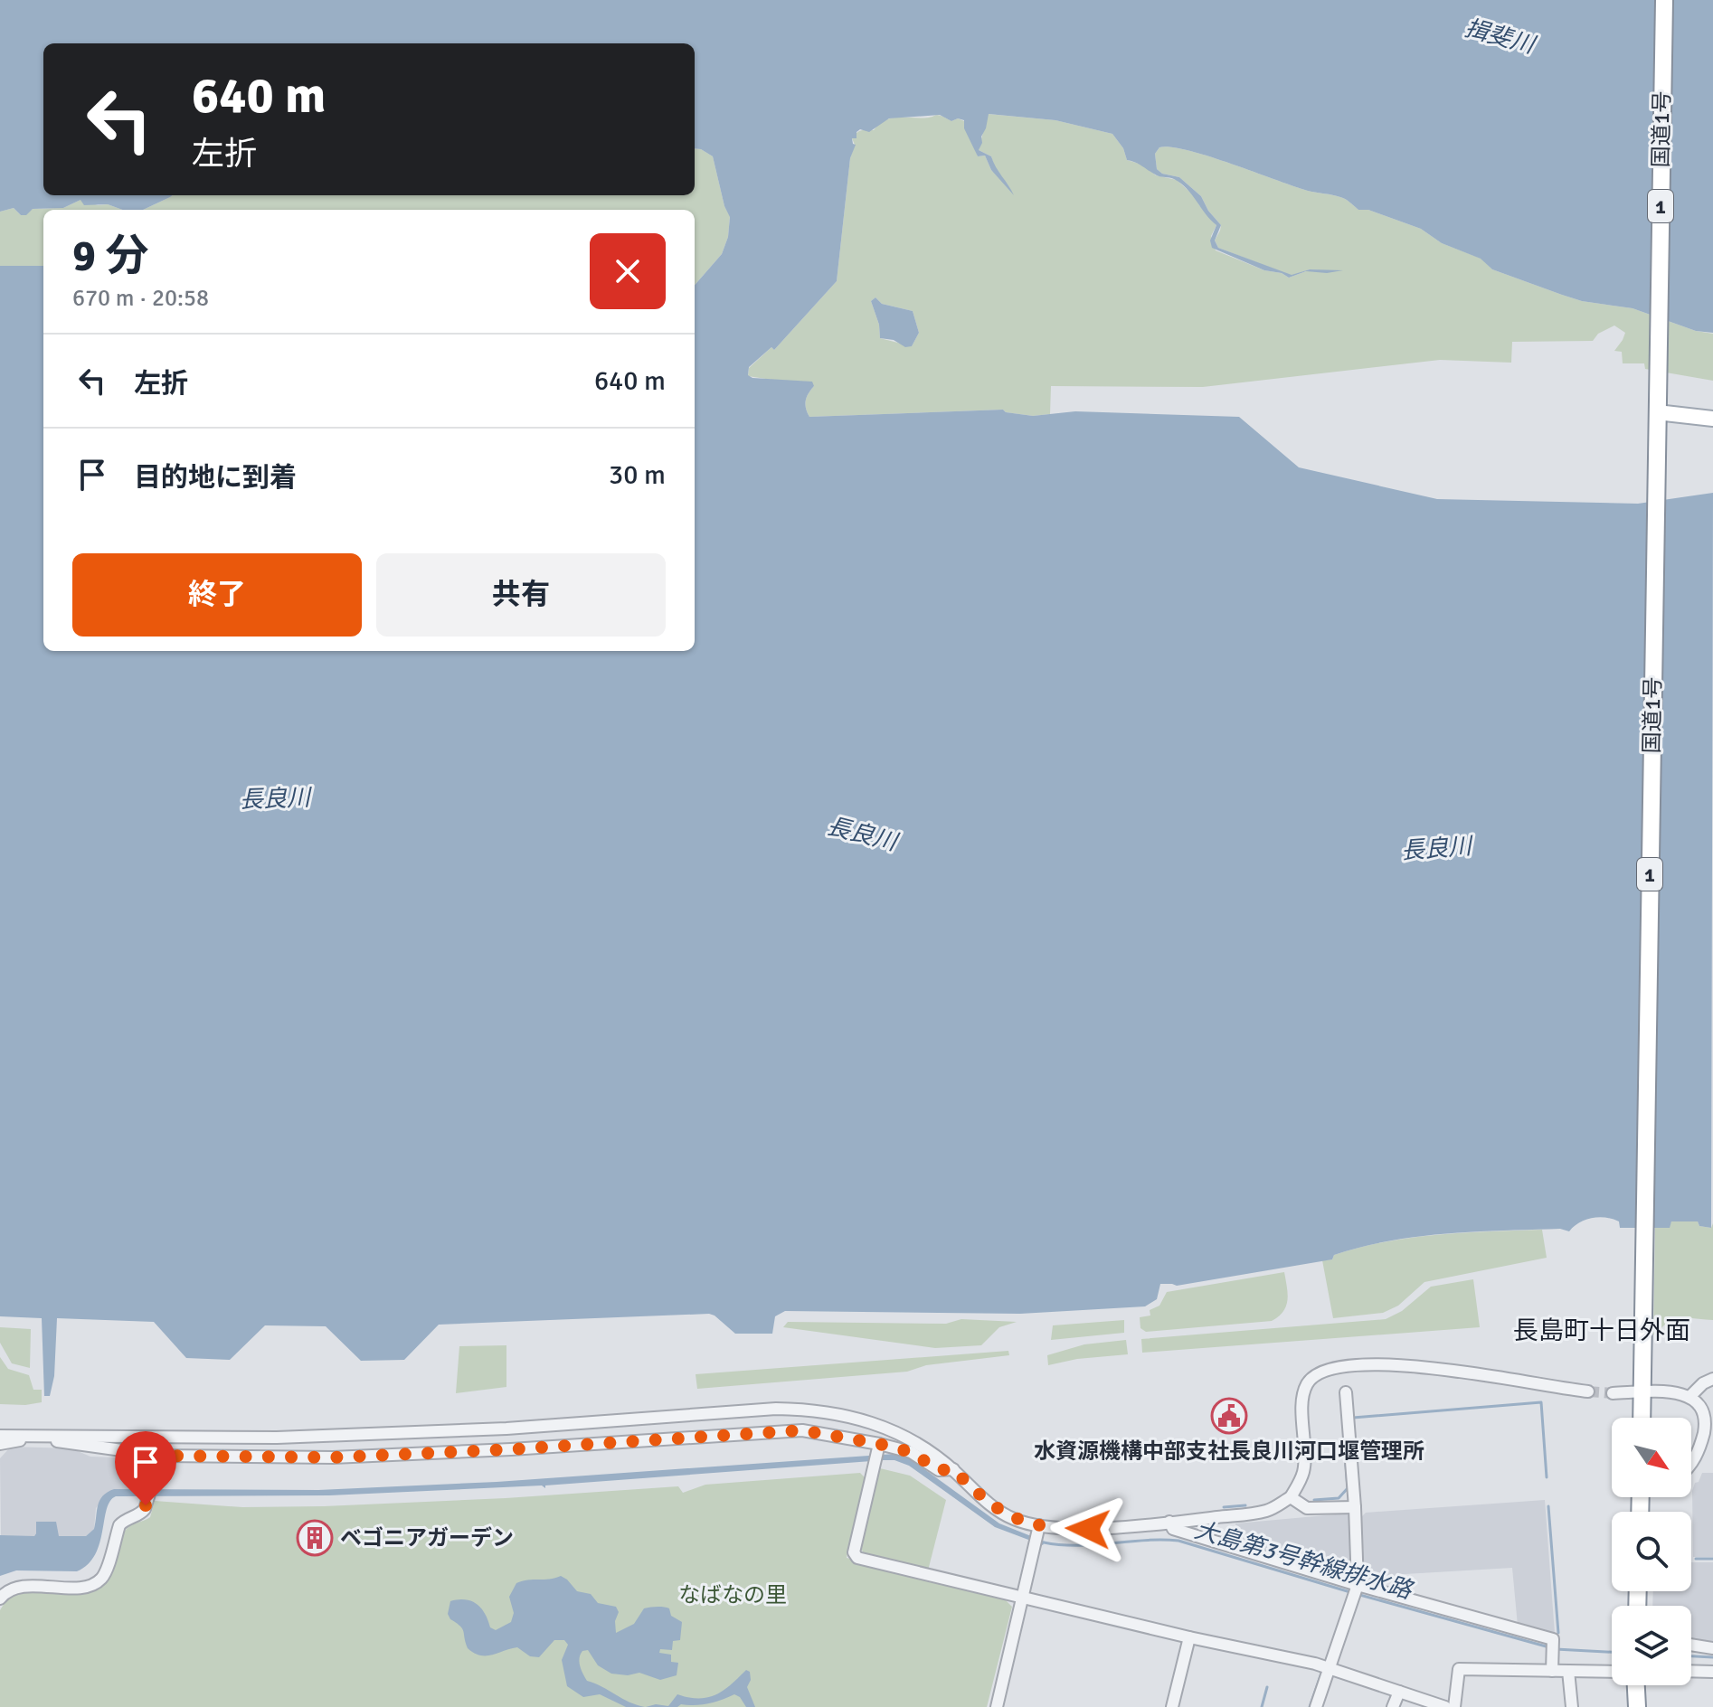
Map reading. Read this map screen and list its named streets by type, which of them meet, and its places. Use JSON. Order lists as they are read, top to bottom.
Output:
{
  "streets": {
    "highway": ["国道1号", "1"]
  },
  "districts": ["長島町十日外面"],
  "water": ["揖斐川", "長良川", "大島第3号幹線排水路"],
  "parks": ["なばなの里"],
  "places": {
    "public building": ["水資源機構中部支社長良川河口堰管理所"],
    "building": ["ベゴニアガーデン"]
  },
  "north": "bottom right",
  "page": {
    "turn": ["640 m", "左折"],
    "heading": ["9 分", "670 m · 20:58"],
    "list": [
      {
        "name": "左折",
        "value": "640 m"
      },
      {
        "name": "目的地に到着",
        "value": "30 m"
      }
    ],
    "buttons": ["終了", "共有"]
  }
}
